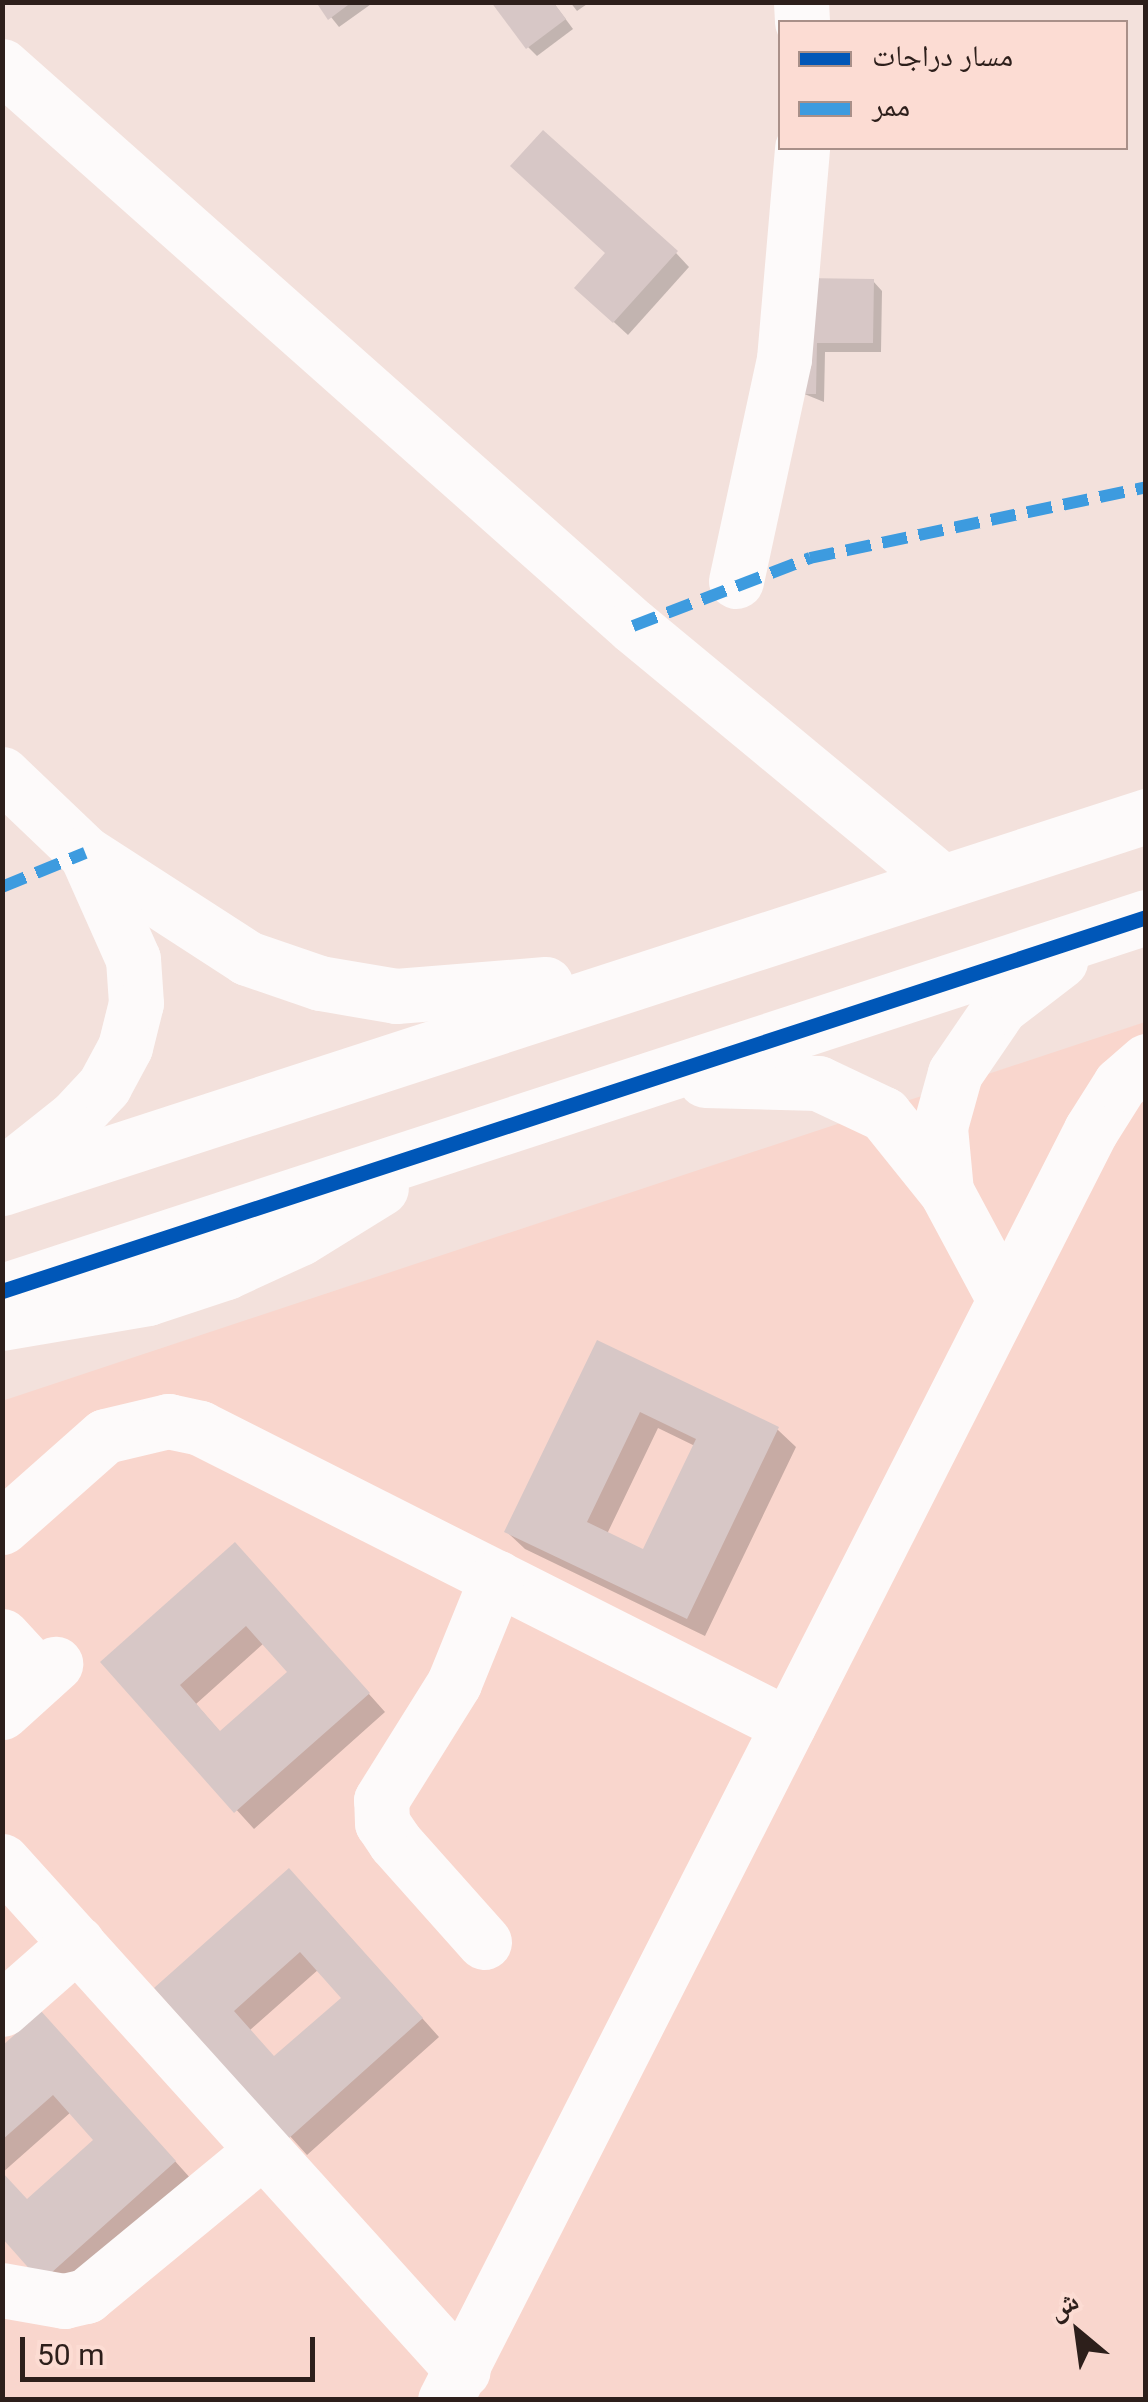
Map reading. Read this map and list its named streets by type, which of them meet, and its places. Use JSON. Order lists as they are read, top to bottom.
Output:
{
  "legend": ["مسار دراجات", "ممر"],
  "scale_bar": "50 m",
  "north": "top left"
}
